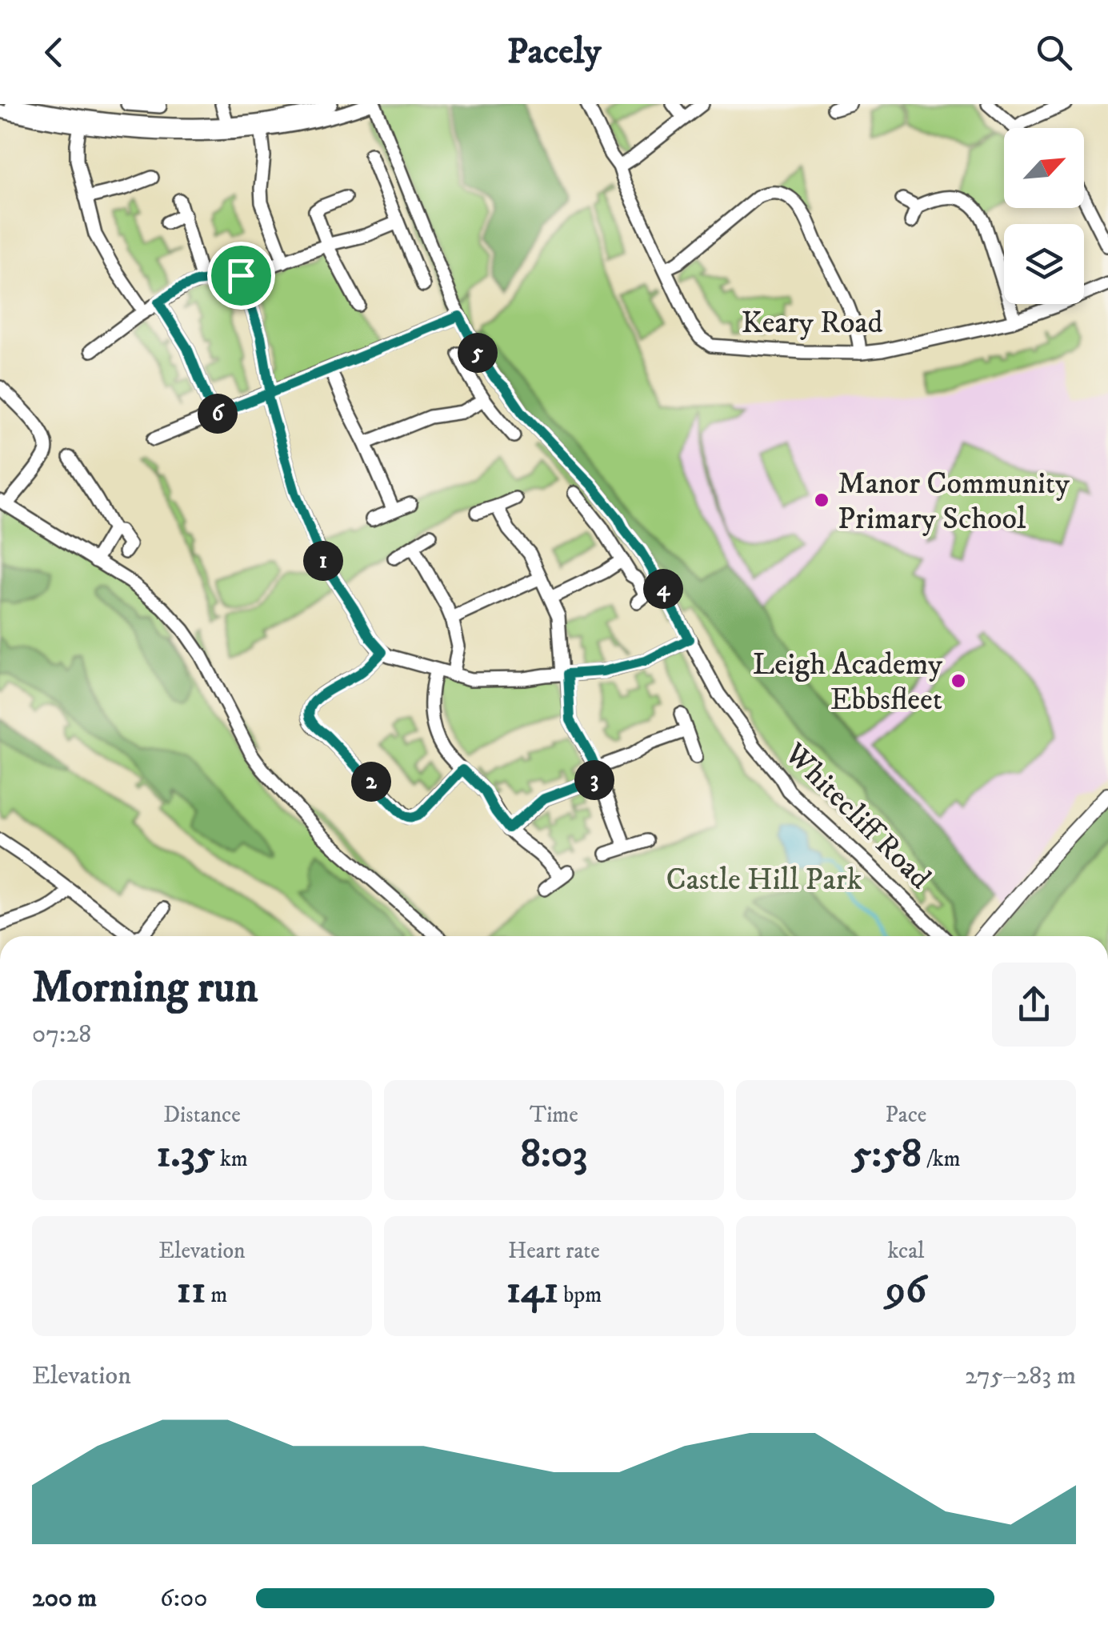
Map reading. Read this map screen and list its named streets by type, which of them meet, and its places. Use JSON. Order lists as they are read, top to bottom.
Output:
{
  "streets": {
    "street": ["Keary Road", "Whitecliff Road"]
  },
  "parks": ["Castle Hill Park"],
  "places": ["Manor Community Primary School", "Leigh Academy Ebbsfleet"],
  "north": "top right",
  "page": {
    "header": "Pacely",
    "pins": [
      "5",
      "6",
      "1",
      "4",
      "3",
      "2"
    ],
    "heading": ["Morning run", "07:28"],
    "stats": [
      ["Distance", "1.35 km"],
      ["Time", "8:03"],
      ["Pace", "5:58 /km"],
      ["Elevation", "11 m"],
      ["Heart rate", "141 bpm"],
      ["kcal", "96"]
    ],
    "chart": ["Elevation", "275–283 m"],
    "list": [
      {
        "name": "200 m",
        "note": "6:00"
      }
    ]
  }
}
